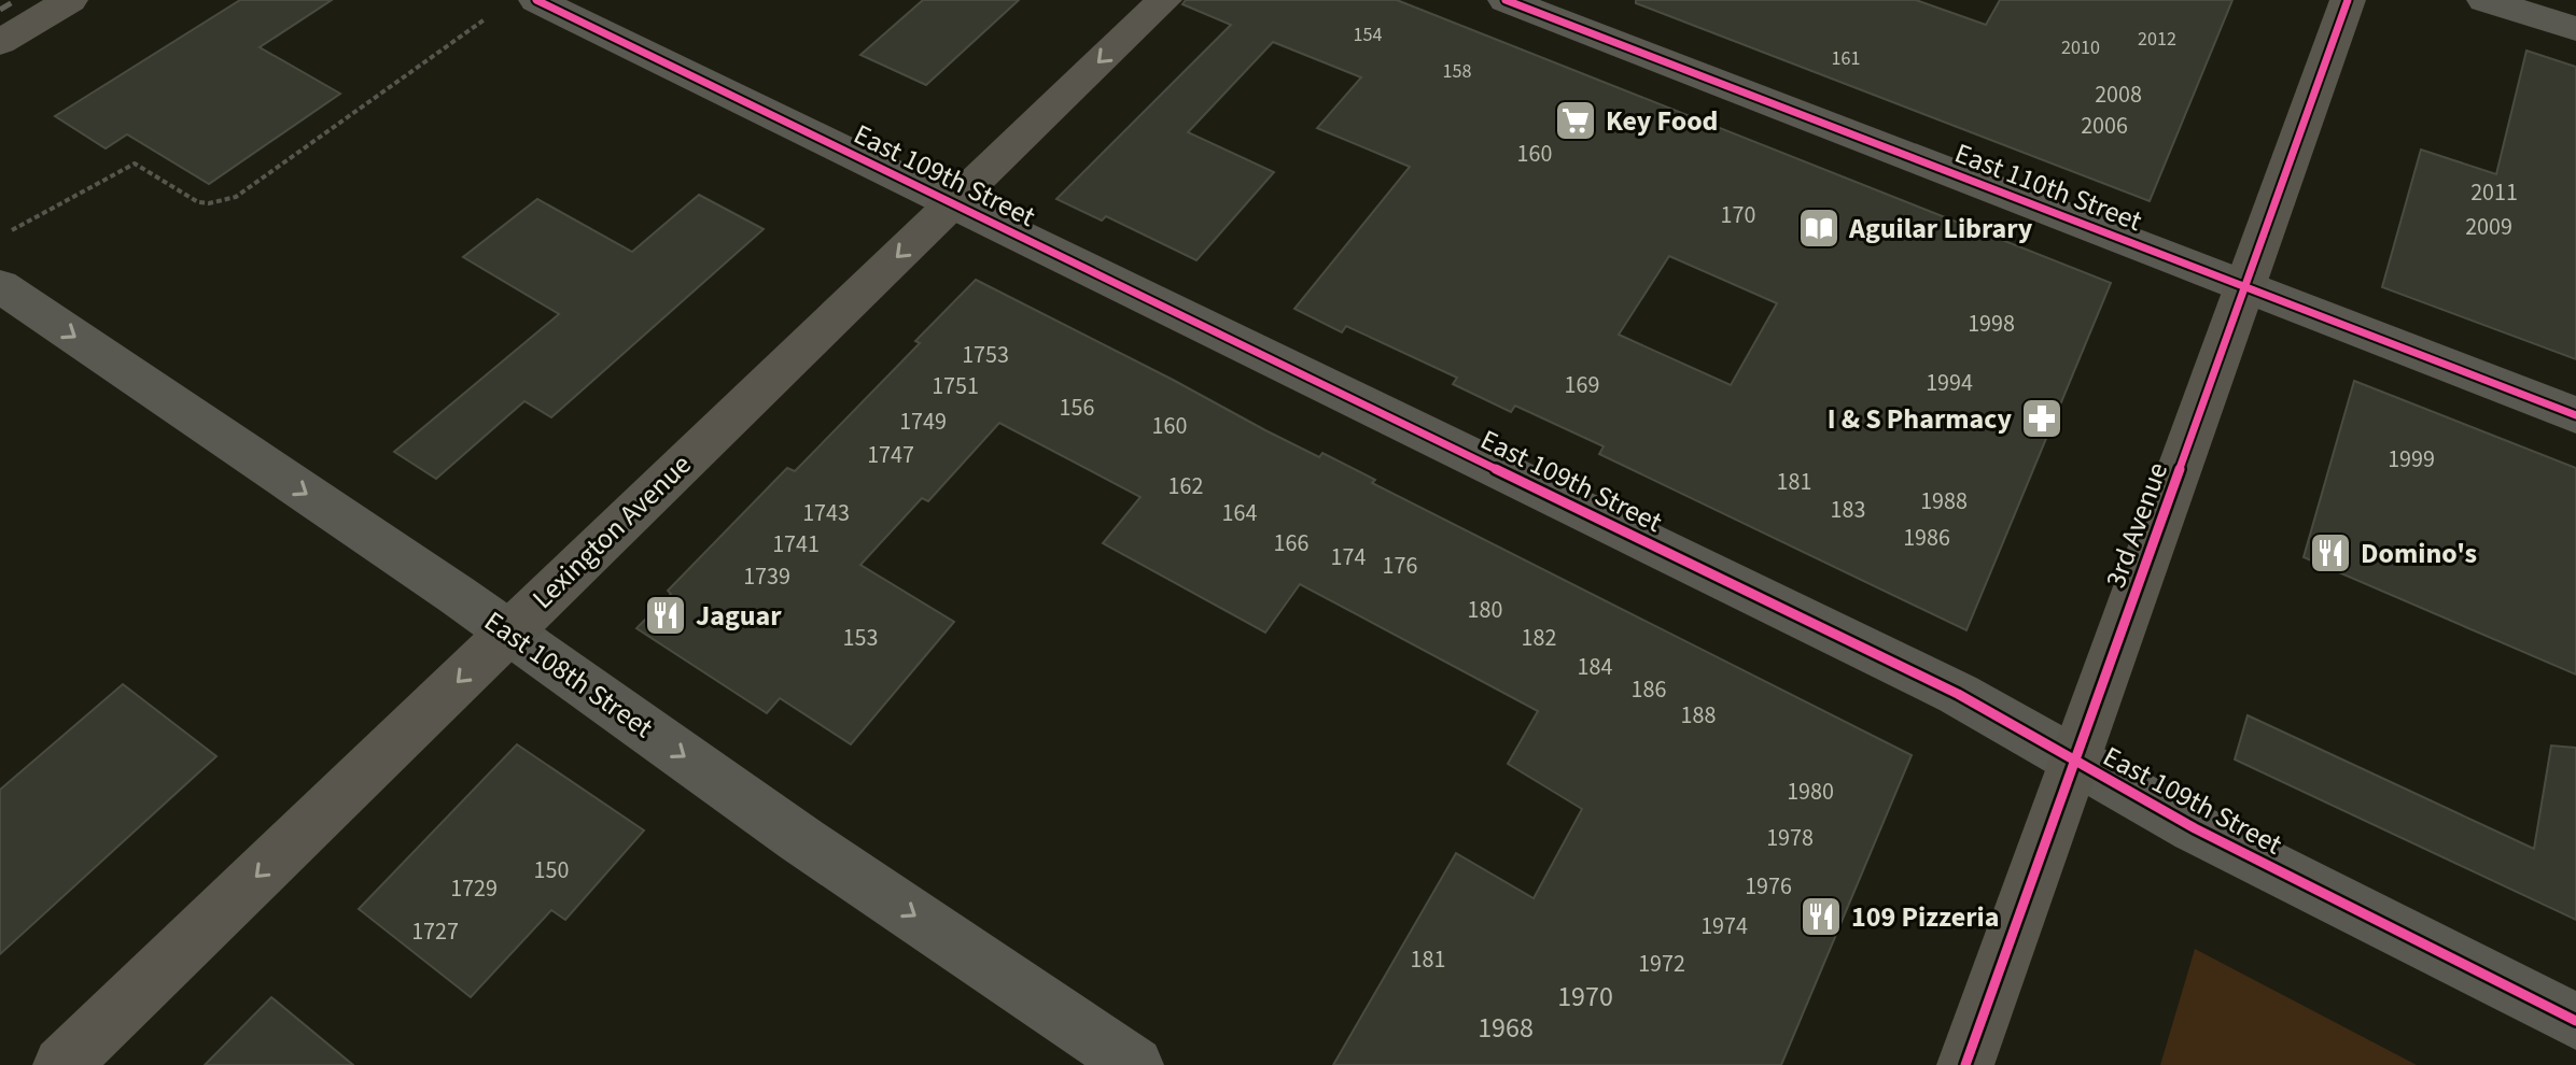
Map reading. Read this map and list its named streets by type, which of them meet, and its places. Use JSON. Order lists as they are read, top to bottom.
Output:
{
  "streets": {
    "main road": ["3rd Avenue", "Lexington Avenue"],
    "street": ["East 109th Street", "East 110th Street", "East 108th Street"]
  },
  "crossings": [
    ["East 109th Street", "3rd Avenue"],
    ["East 109th Street", "Lexington Avenue"],
    ["East 110th Street", "3rd Avenue"],
    ["Lexington Avenue", "East 108th Street"]
  ],
  "one_way": ["Lexington Avenue", "East 108th Street"],
  "places": {
    "supermarket": ["Key Food"],
    "library": ["Aguilar Library"],
    "pharmacy": ["I & S Pharmacy"],
    "restaurant": ["Domino's", "Jaguar", "109 Pizzeria"]
  },
  "house_numbers": [
    "154",
    "2012",
    "2010",
    "161",
    "158",
    "2008",
    "2006",
    "160",
    "2011",
    "170",
    "2009",
    "1998",
    "1753",
    "1994",
    "169",
    "1751",
    "156",
    "1749",
    "160",
    "1747",
    "1999",
    "181",
    "162",
    "1988",
    "183",
    "1743",
    "164",
    "1986",
    "166",
    "1741",
    "174",
    "176",
    "1739",
    "180",
    "153",
    "182",
    "184",
    "186",
    "188",
    "1980",
    "1978",
    "150",
    "1976",
    "1729",
    "1974",
    "1727",
    "181",
    "1972",
    "1970",
    "1968"
  ]
}
